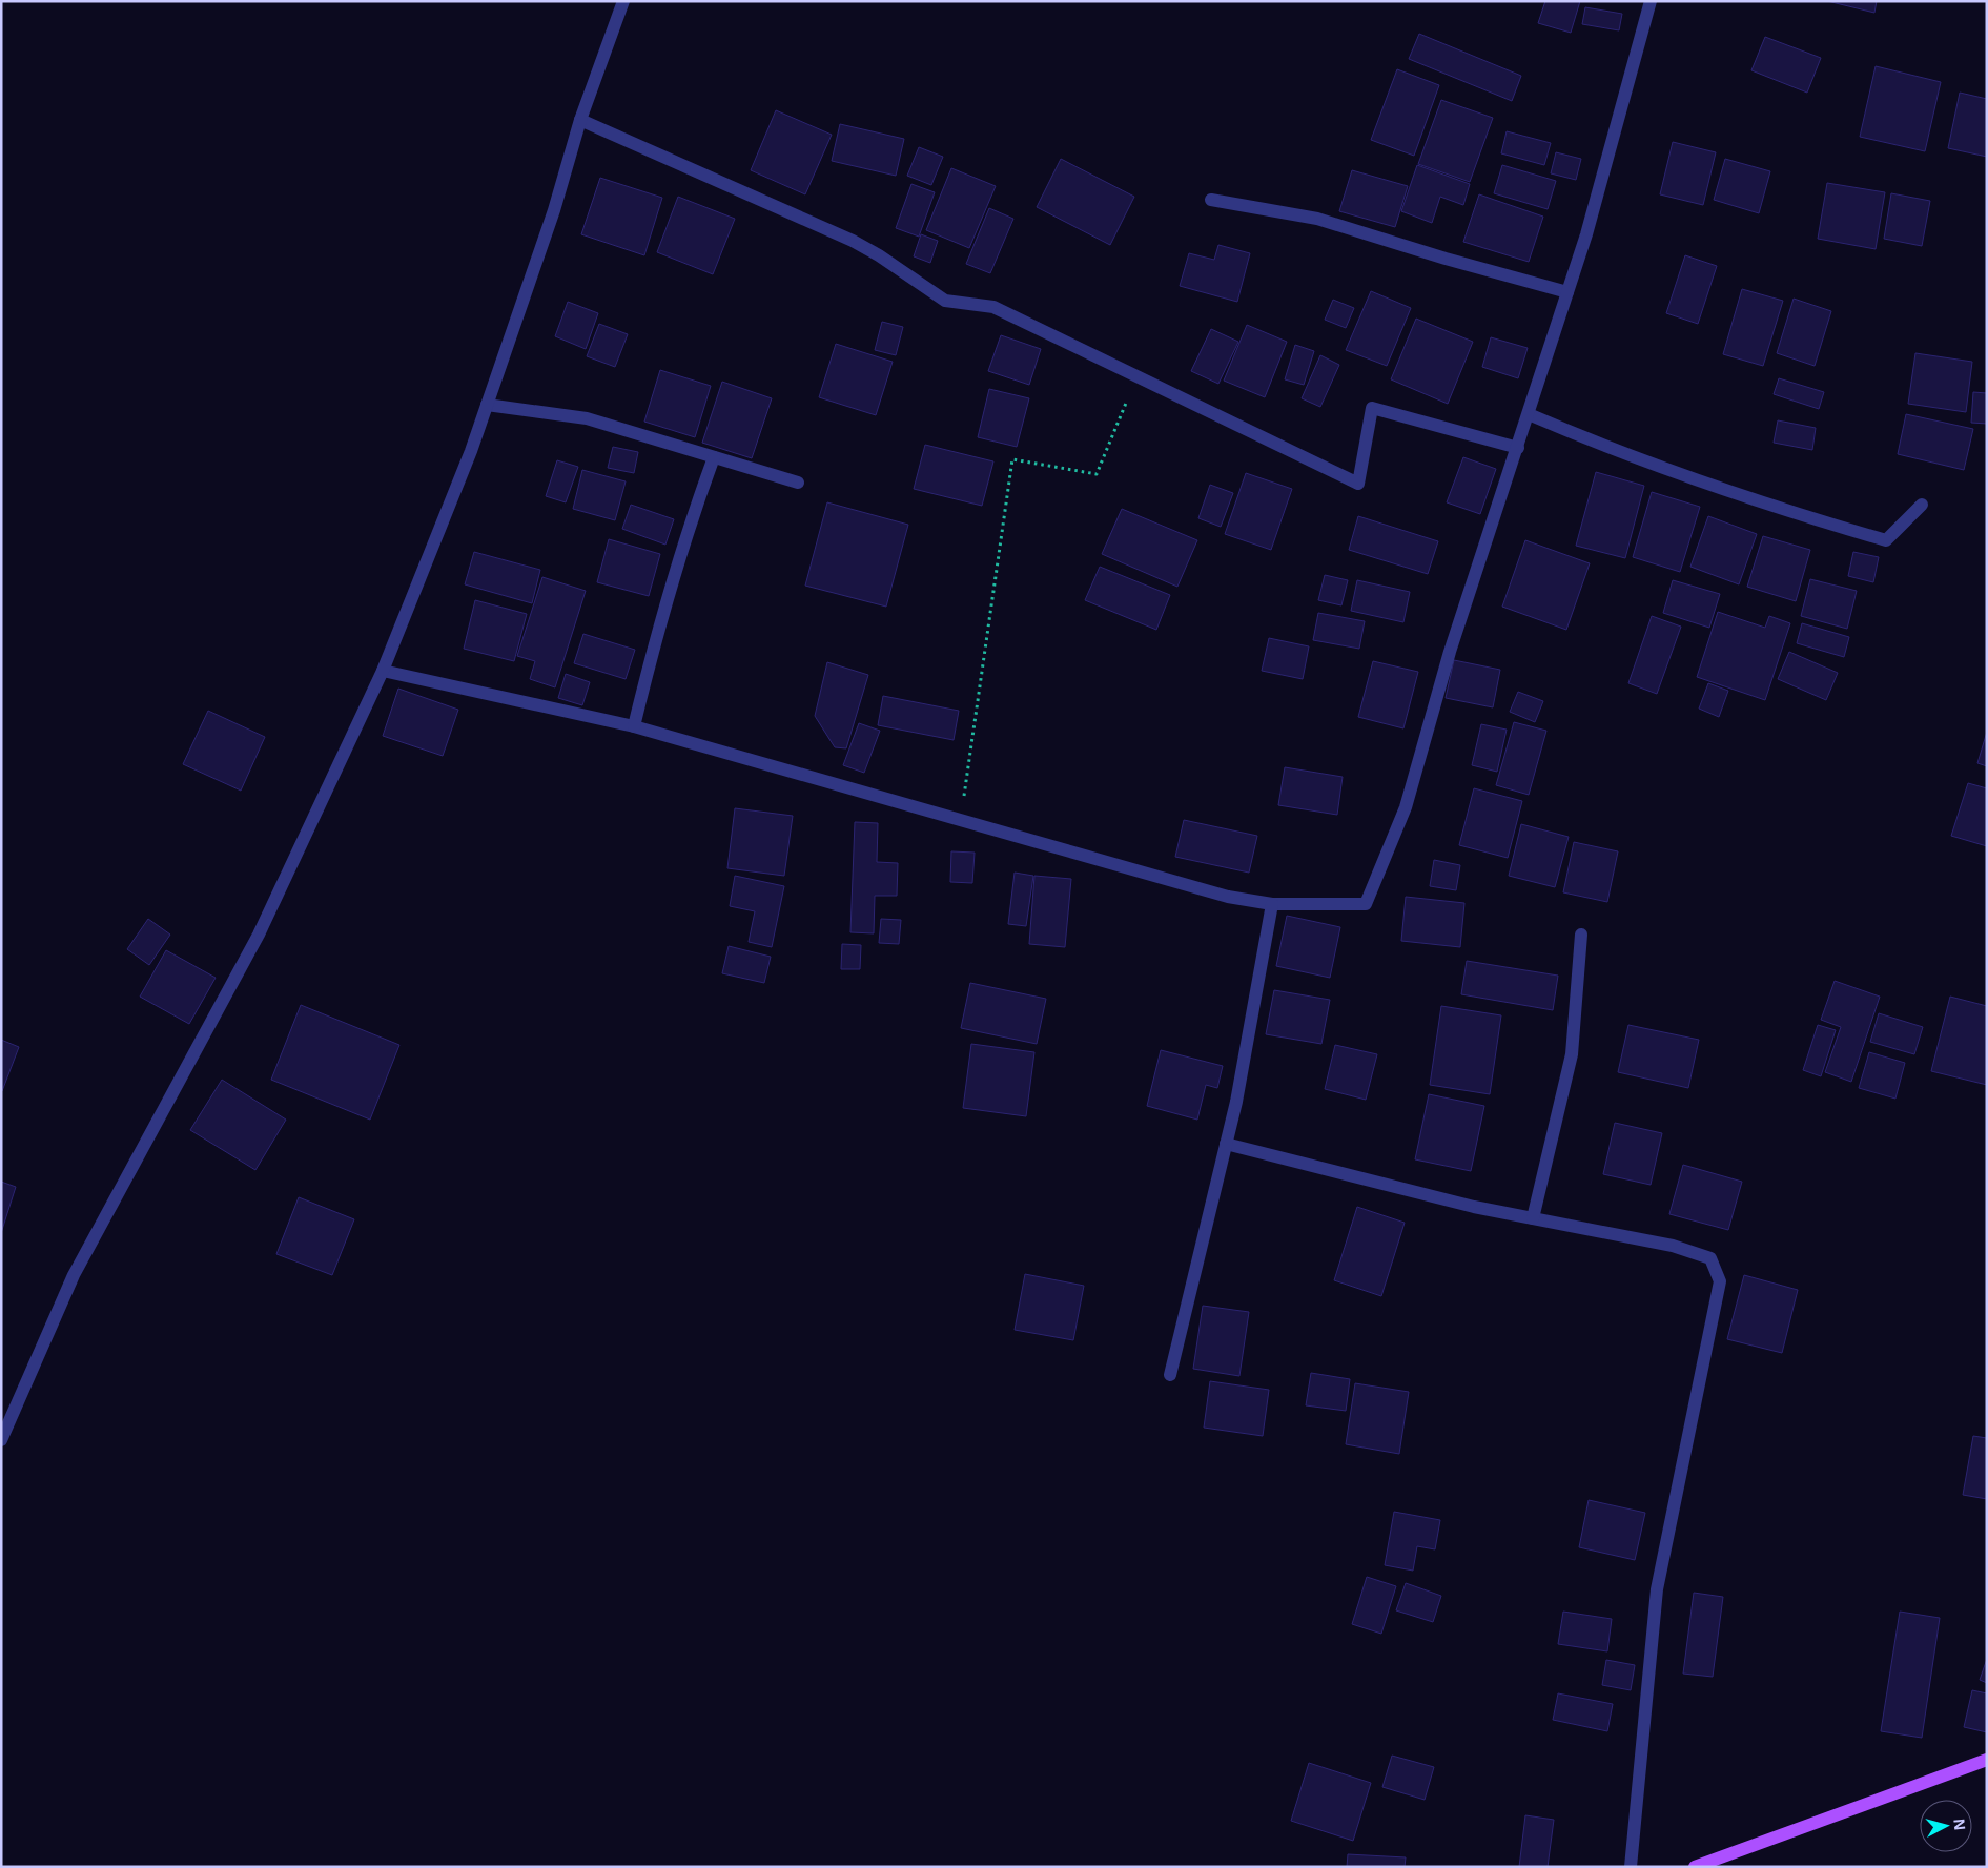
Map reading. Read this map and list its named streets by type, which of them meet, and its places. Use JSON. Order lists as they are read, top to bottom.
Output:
{
  "north": "right"
}
